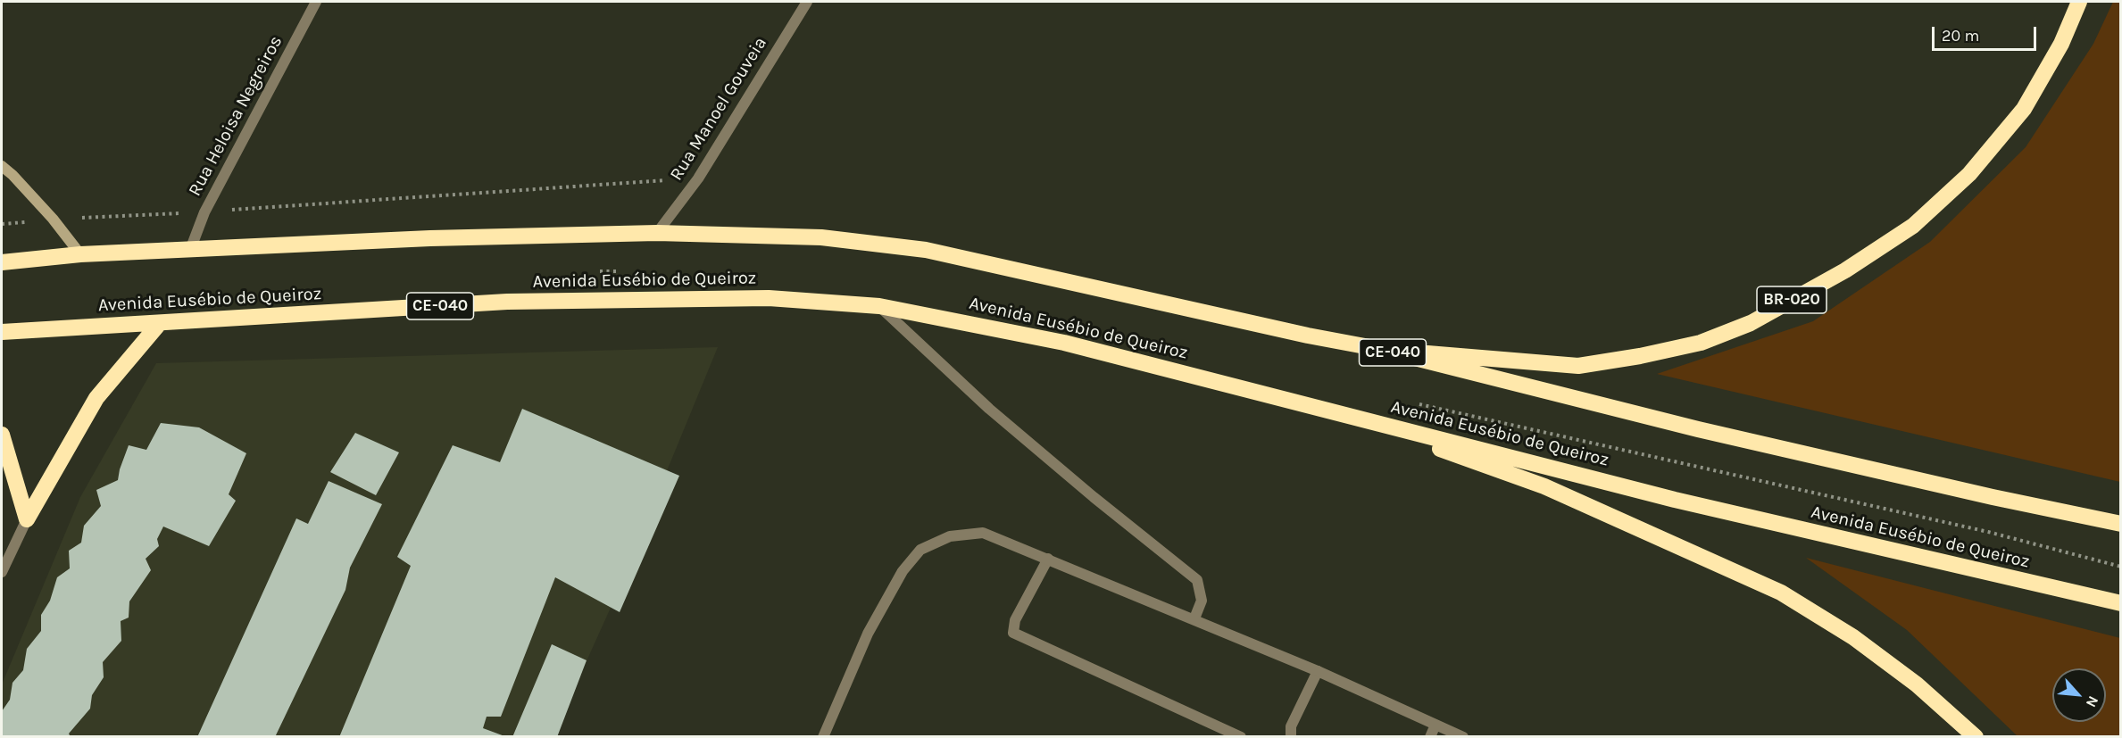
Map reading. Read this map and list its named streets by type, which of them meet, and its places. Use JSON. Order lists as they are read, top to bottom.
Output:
{
  "streets": {
    "highway": ["Avenida Eusébio de Queiroz", "BR-020", "CE-040"],
    "street": ["Rua Manoel Gouveia", "Rua Heloisa Negreiros"]
  },
  "crossings": [
    ["Rua Manoel Gouveia", "CE-040"],
    ["Rua Heloisa Negreiros", "CE-040"],
    ["BR-020", "CE-040"]
  ],
  "scale_bar": "20 m",
  "north": "bottom right"
}
